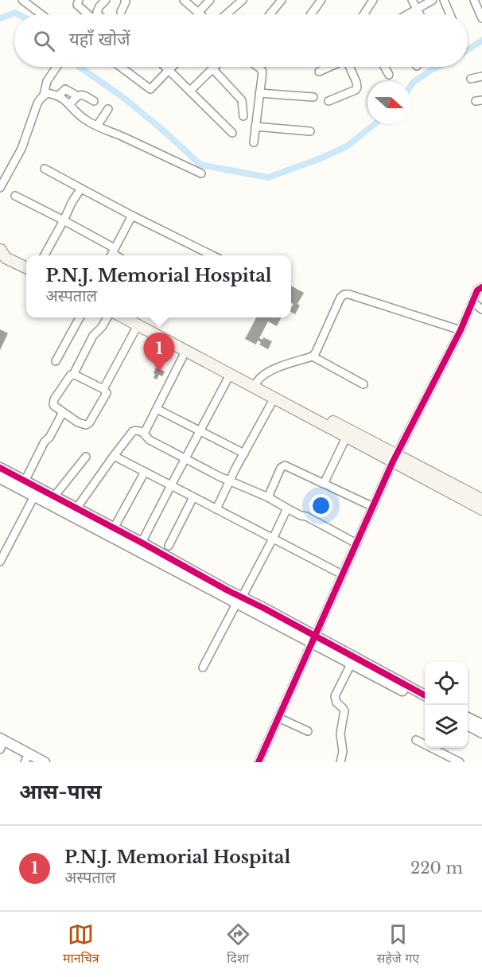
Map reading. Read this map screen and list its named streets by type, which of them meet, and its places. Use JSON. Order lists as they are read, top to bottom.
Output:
{
  "north": "right",
  "page": {
    "search": "यहाँ खोजें",
    "popup": ["P.N.J. Memorial Hospital", "अस्पताल"],
    "pins": "1",
    "heading": "आस-पास",
    "list": [
      {
        "mark": "1",
        "name": "P.N.J. Memorial Hospital",
        "note": "अस्पताल",
        "value": "220 m"
      }
    ],
    "nav": ["मानचित्र", "दिशा", "सहेजे गए"]
  }
}
